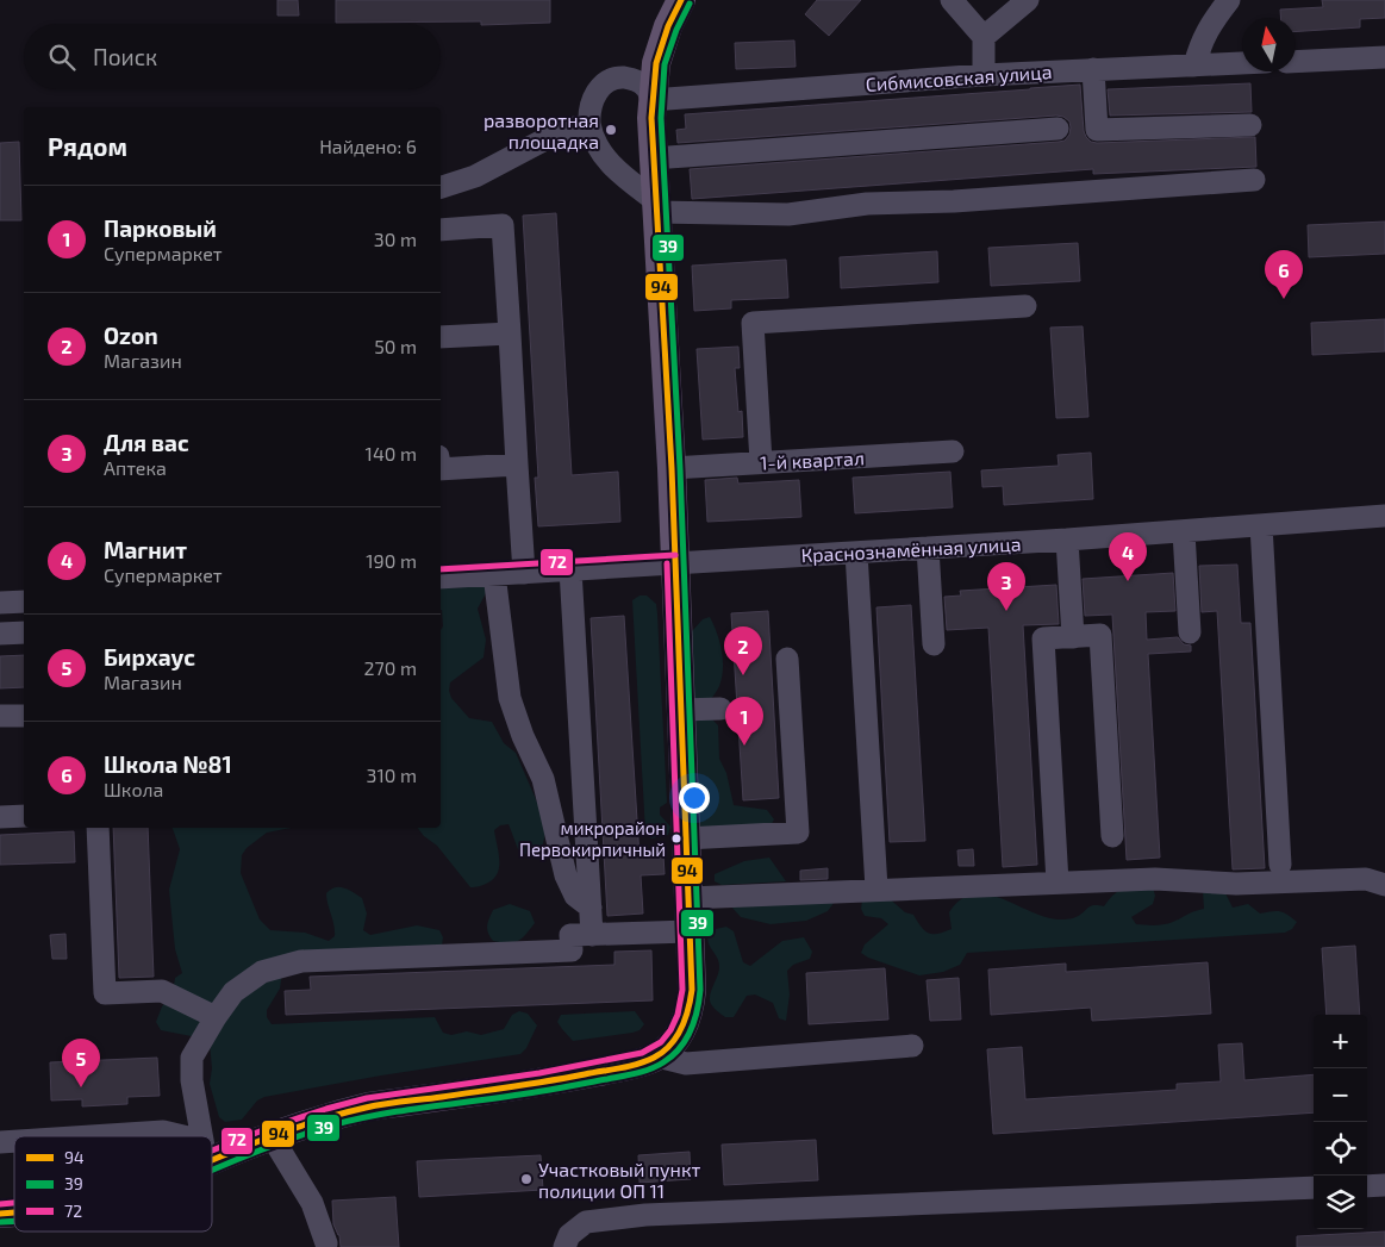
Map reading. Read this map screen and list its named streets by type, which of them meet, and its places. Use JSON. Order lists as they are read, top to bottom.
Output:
{
  "streets": {
    "street": ["Сибмисовская улица", "1-й квартал", "Краснознамённая улица"]
  },
  "places": ["разворотная площадка", "микрорайон Первокирпичный", "Участковый пункт полиции ОП 11"],
  "lines": ["transit line 94", "transit line 39", "transit line 72"],
  "legend": ["94", "39", "72"],
  "north": "top",
  "page": {
    "search": "Поиск",
    "heading": ["Рядом", "Найдено: 6"],
    "list": [
      {
        "mark": "1",
        "name": "Парковый",
        "note": "Супермаркет",
        "value": "30 m"
      },
      {
        "mark": "2",
        "name": "Ozon",
        "note": "Магазин",
        "value": "50 m"
      },
      {
        "mark": "3",
        "name": "Для вас",
        "note": "Аптека",
        "value": "140 m"
      },
      {
        "mark": "4",
        "name": "Магнит",
        "note": "Супермаркет",
        "value": "190 m"
      },
      {
        "mark": "5",
        "name": "Бирхаус",
        "note": "Магазин",
        "value": "270 m"
      },
      {
        "mark": "6",
        "name": "Школа №81",
        "note": "Школа",
        "value": "310 m"
      }
    ],
    "pins": [
      "6",
      "4",
      "3",
      "2",
      "1",
      "5"
    ],
    "map_buttons": ["+", "−"]
  }
}
